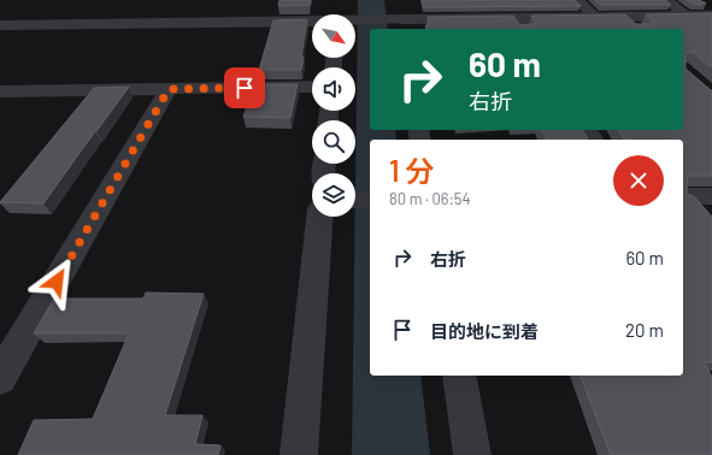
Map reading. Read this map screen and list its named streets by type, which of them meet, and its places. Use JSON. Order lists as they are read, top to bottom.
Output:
{
  "north": "bottom right",
  "page": {
    "turn": ["60 m", "右折"],
    "heading": ["1 分", "80 m · 06:54"],
    "list": [
      {
        "name": "右折",
        "value": "60 m"
      },
      {
        "name": "目的地に到着",
        "value": "20 m"
      }
    ]
  }
}
